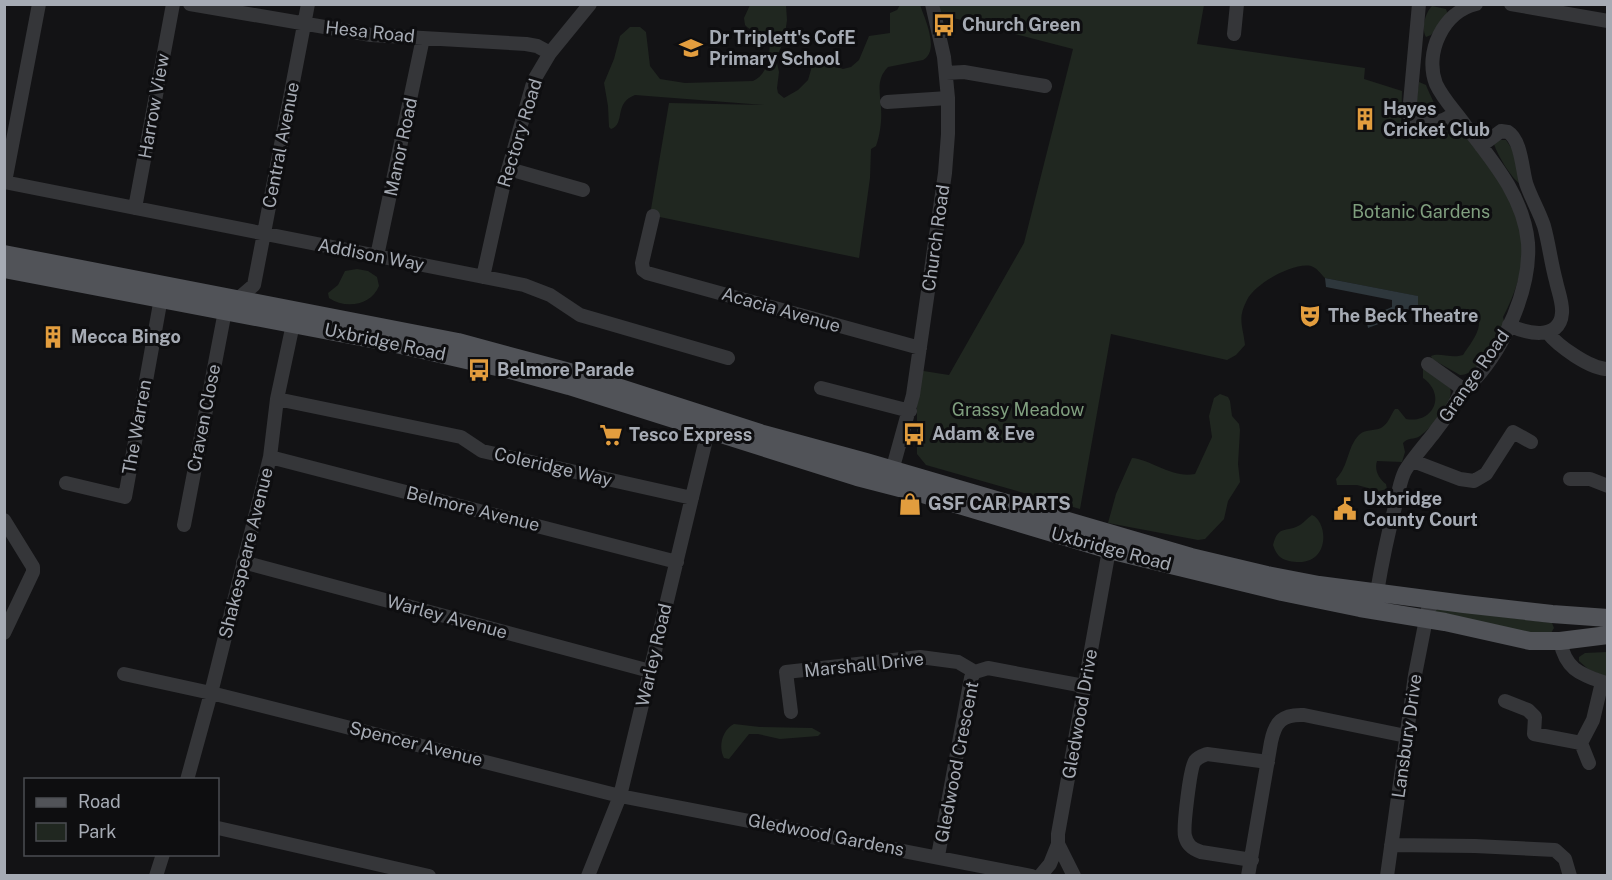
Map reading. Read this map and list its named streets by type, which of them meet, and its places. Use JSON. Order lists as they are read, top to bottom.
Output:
{
  "streets": {
    "main road": ["Uxbridge Road"],
    "street": [
      "Hesa Road",
      "Harrow View",
      "Rectory Road",
      "Central Avenue",
      "Manor Road",
      "Church Road",
      "Addison Way",
      "Acacia Avenue",
      "Grange Road",
      "Craven Close",
      "The Warren",
      "Coleridge Way",
      "Belmore Avenue",
      "Shakespeare Avenue",
      "Warley Avenue",
      "Warley Road",
      "Marshall Drive",
      "Gledwood Drive",
      "Lansbury Drive",
      "Spencer Avenue",
      "Gledwood Crescent",
      "Gledwood Gardens"
    ]
  },
  "crossings": [
    ["Hesa Road", "Rectory Road"],
    ["Hesa Road", "Central Avenue"],
    ["Hesa Road", "Manor Road"],
    ["Harrow View", "Addison Way"],
    ["Rectory Road", "Addison Way"],
    ["Central Avenue", "Addison Way"],
    ["Manor Road", "Addison Way"],
    ["Church Road", "Acacia Avenue"],
    ["Church Road", "Uxbridge Road"],
    ["Uxbridge Road", "Grange Road"],
    ["Uxbridge Road", "Craven Close"],
    ["Uxbridge Road", "The Warren"],
    ["Uxbridge Road", "Shakespeare Avenue"],
    ["Uxbridge Road", "Warley Road"],
    ["Uxbridge Road", "Gledwood Drive"],
    ["Uxbridge Road", "Lansbury Drive"],
    ["Coleridge Way", "Shakespeare Avenue"],
    ["Coleridge Way", "Warley Road"],
    ["Belmore Avenue", "Shakespeare Avenue"],
    ["Belmore Avenue", "Warley Road"],
    ["Shakespeare Avenue", "Warley Avenue"],
    ["Shakespeare Avenue", "Spencer Avenue"],
    ["Warley Avenue", "Warley Road"],
    ["Warley Road", "Spencer Avenue"],
    ["Warley Road", "Gledwood Gardens"],
    ["Marshall Drive", "Gledwood Crescent"],
    ["Gledwood Drive", "Gledwood Crescent"],
    ["Spencer Avenue", "Gledwood Gardens"],
    ["Gledwood Crescent", "Gledwood Gardens"]
  ],
  "parks": ["Botanic Gardens", "Grassy Meadow"],
  "places": {
    "bus stop": ["Church Green", "Belmore Parade", "Adam & Eve"],
    "school or university": ["Dr Triplett's CofE Primary School"],
    "building": ["Hayes Cricket Club", "Mecca Bingo"],
    "theatre": ["The Beck Theatre"],
    "supermarket": ["Tesco Express"],
    "shop": ["GSF CAR PARTS"],
    "public building": ["Uxbridge County Court"]
  },
  "legend": ["Road", "Park"]
}
